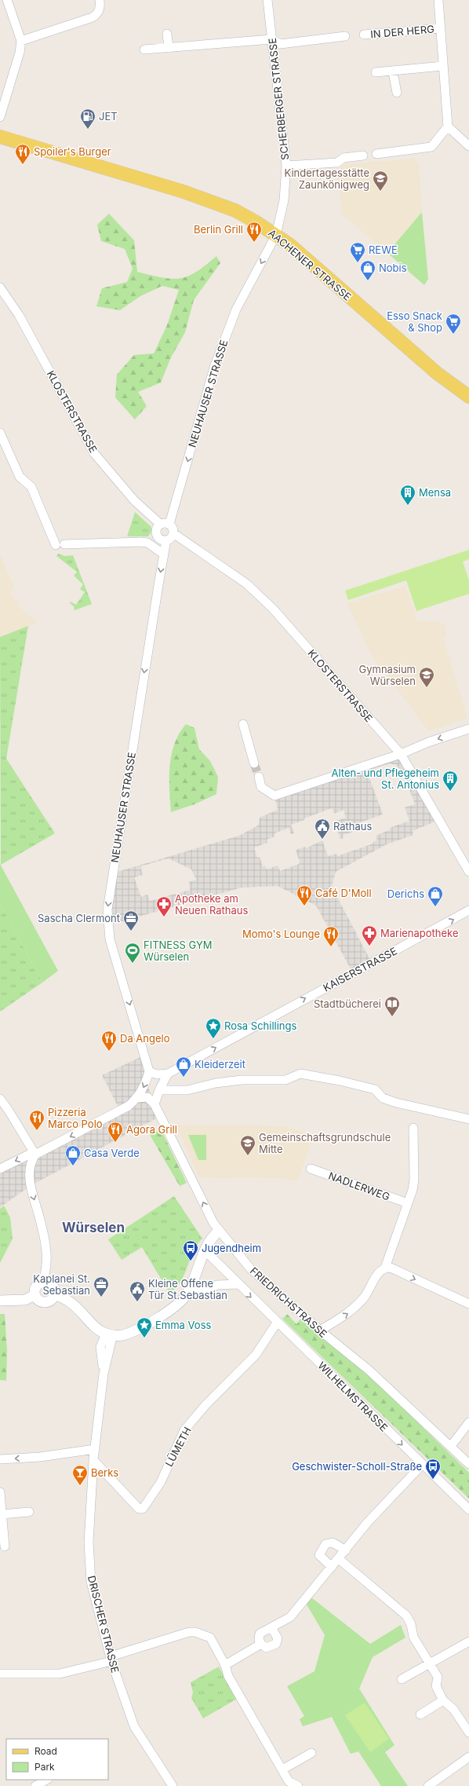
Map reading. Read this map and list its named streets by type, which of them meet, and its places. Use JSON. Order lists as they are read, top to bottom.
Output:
{
  "streets": {
    "main road": ["AACHENER STRASSE"],
    "street": [
      "IN DER HERG",
      "SCHERBERGER STRASSE",
      "NEUHAUSER STRASSE",
      "KLOSTERSTRASSE",
      "KAISERSTRASSE",
      "NADLERWEG",
      "FRIEDRICHSTRASSE",
      "WILHELMSTRASSE",
      "LÜMETH",
      "DRISCHER STRASSE"
    ]
  },
  "crossings": [
    ["SCHERBERGER STRASSE", "AACHENER STRASSE"],
    ["SCHERBERGER STRASSE", "NEUHAUSER STRASSE"],
    ["AACHENER STRASSE", "NEUHAUSER STRASSE"],
    ["NEUHAUSER STRASSE", "KLOSTERSTRASSE"],
    ["WILHELMSTRASSE", "LÜMETH"],
    ["LÜMETH", "DRISCHER STRASSE"]
  ],
  "one_way": ["NEUHAUSER STRASSE", "KAISERSTRASSE", "WILHELMSTRASSE"],
  "districts": ["Würselen"],
  "places": {
    "fuel station": ["JET"],
    "restaurant": [
      "Spoiler's Burger",
      "Berlin Grill",
      "Café D'Moll",
      "Momo's Lounge",
      "Da Angelo",
      "Pizzeria Marco Polo",
      "Agora Grill"
    ],
    "school or university": ["Kindertagesstätte Zaunkönigweg", "Gymnasium Würselen", "Gemeinschaftsgrundschule Mitte"],
    "supermarket": ["REWE", "Esso Snack & Shop"],
    "shop": [
      "Nobis",
      "Derichs",
      "Kleiderzeit",
      "Casa Verde"
    ],
    "building": ["Mensa", "Alten- und Pflegeheim St. Antonius"],
    "public building": ["Rathaus", "Kleine Offene Tür St.Sebastian"],
    "pharmacy": ["Apotheke am Neuen Rathaus", "Marienapotheke"],
    "office": ["Sascha Clermont", "Kaplanei St. Sebastian"],
    "sports": ["FITNESS GYM Würselen"],
    "library": ["Stadtbücherei"],
    "place": ["Rosa Schillings", "Emma Voss"],
    "bus stop": ["Jugendheim", "Geschwister-Scholl-Straße"],
    "bar": ["Berks"]
  },
  "legend": ["Road", "Park"]
}
